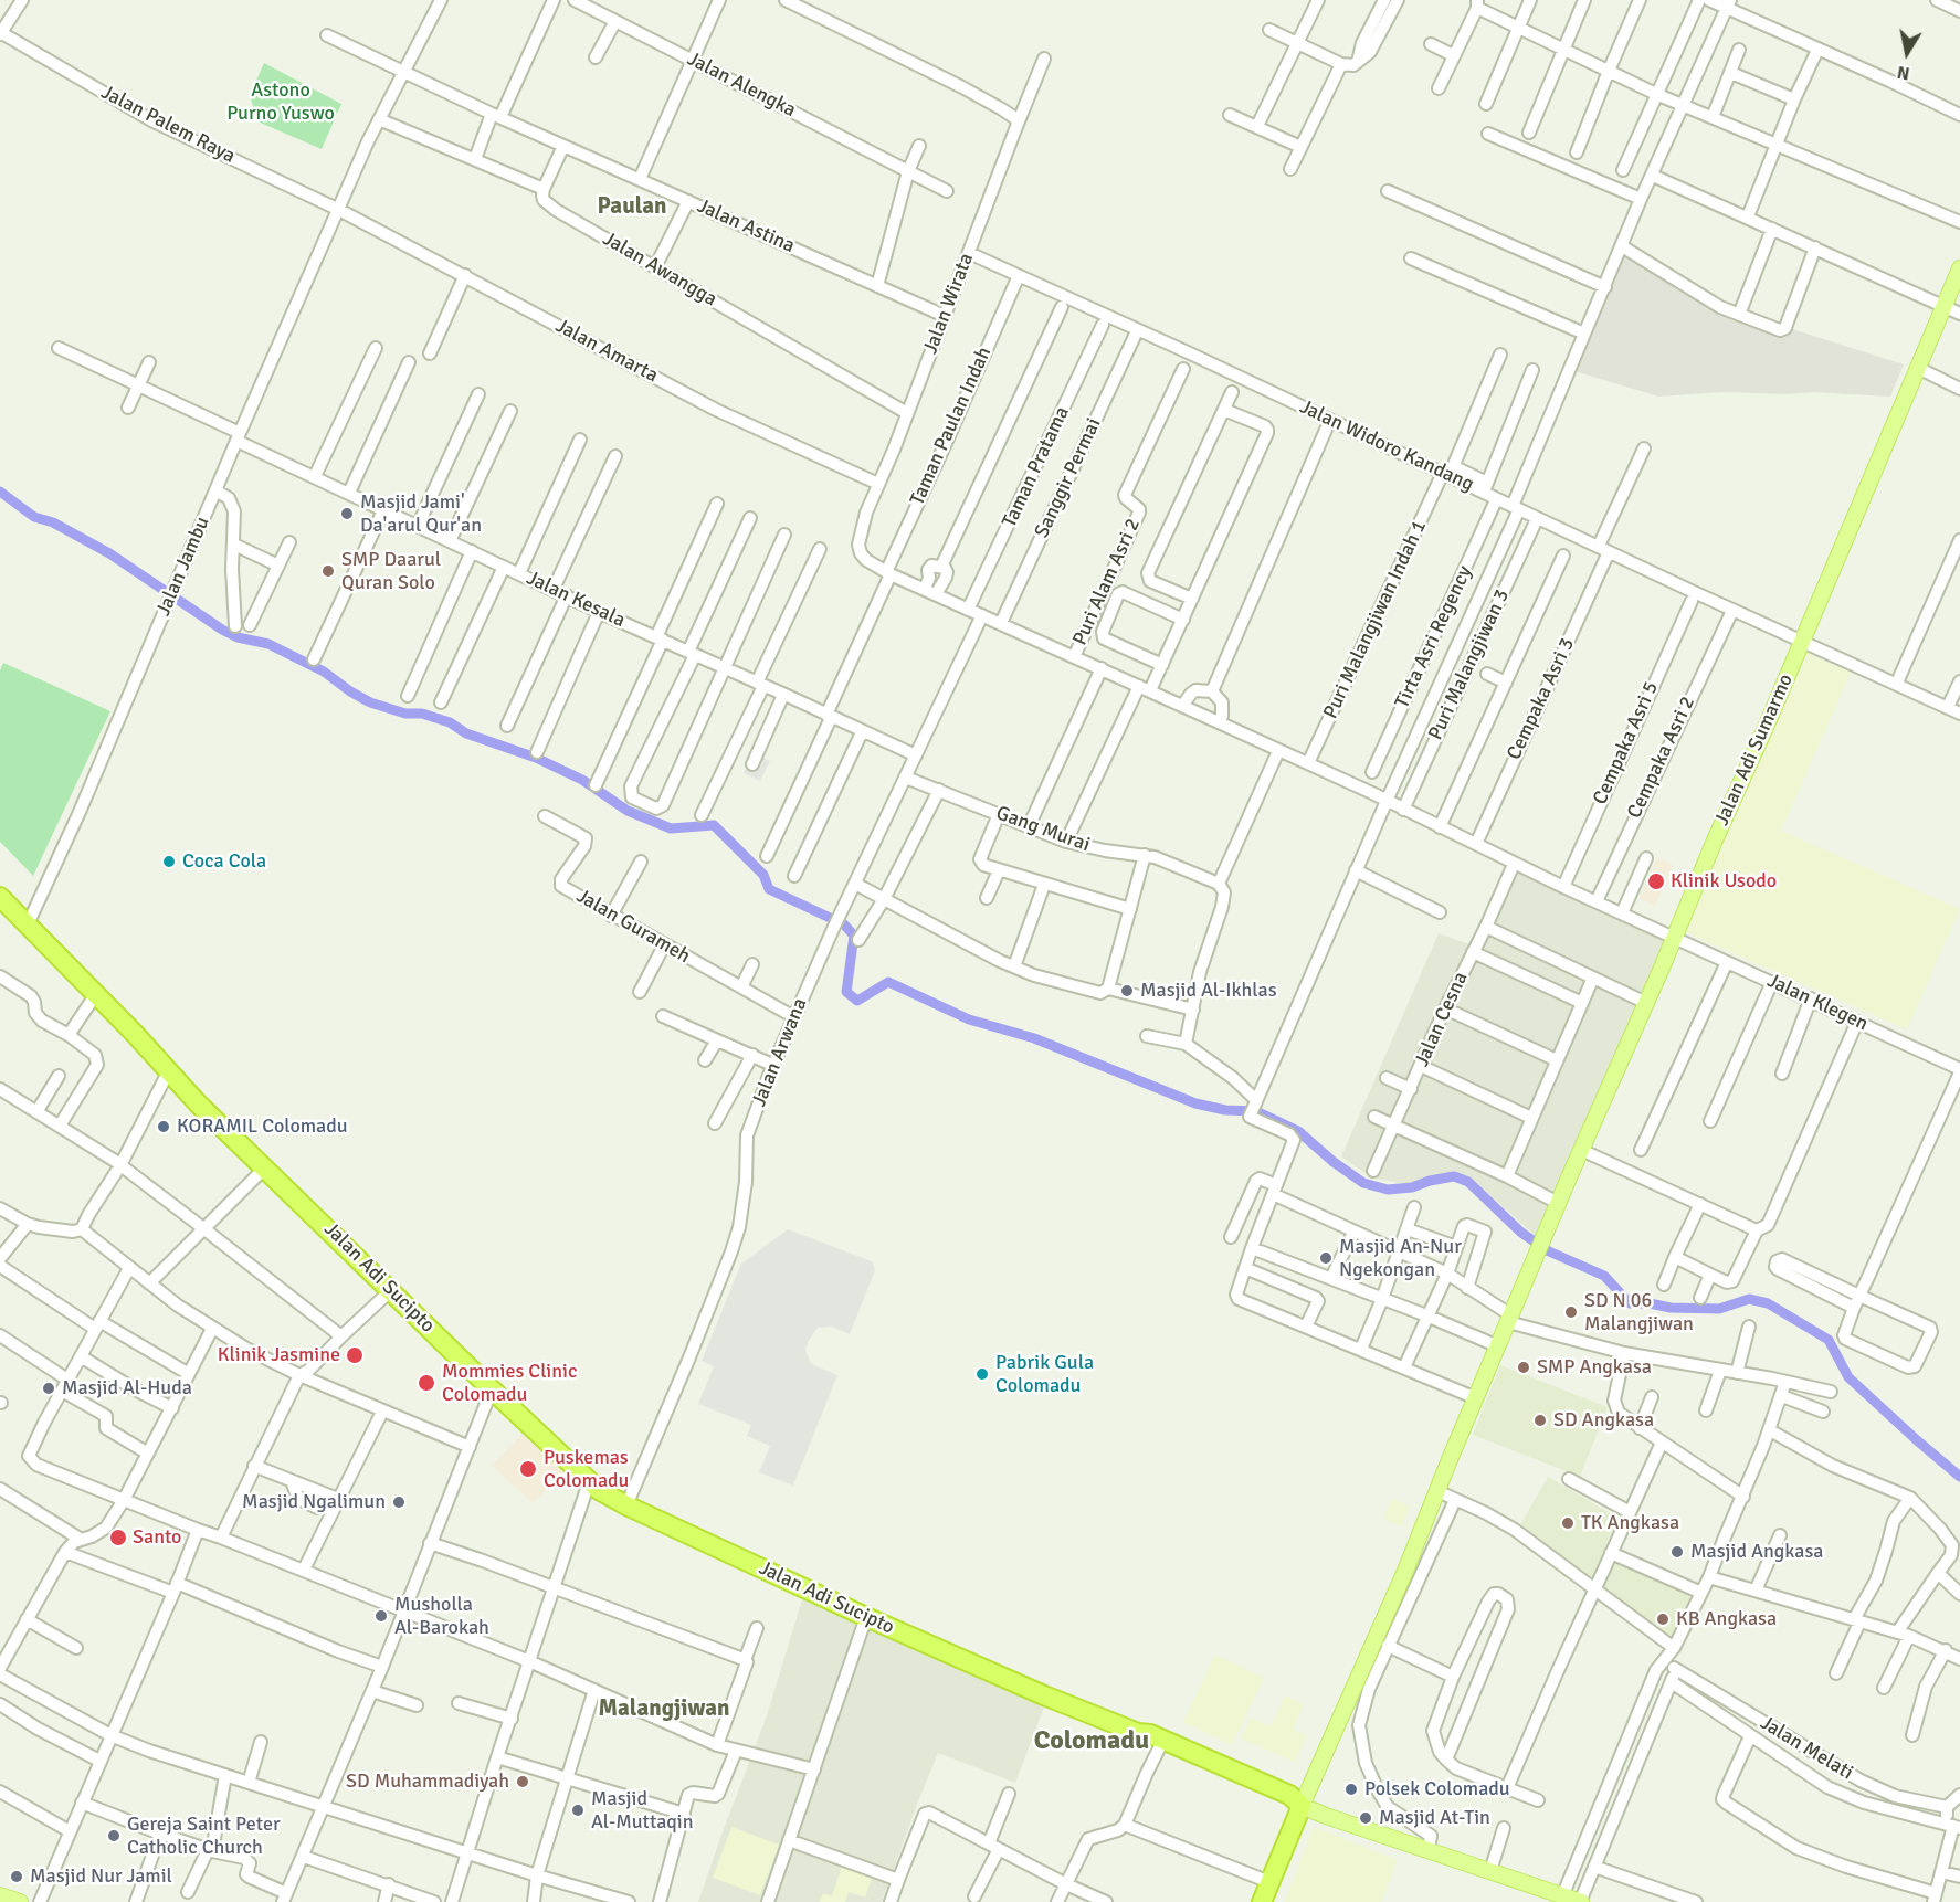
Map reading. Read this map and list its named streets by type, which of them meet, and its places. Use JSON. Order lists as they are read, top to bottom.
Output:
{
  "streets": {
    "highway": ["Jalan Adi Sucipto"],
    "main road": ["Jalan Adi Sumarmo"],
    "street": [
      "Jalan Alengka",
      "Jalan Palem Raya",
      "Jalan Astina",
      "Jalan Awangga",
      "Jalan Wirata",
      "Jalan Amarta",
      "Taman Paulan Indah",
      "Jalan Widoro Kandang",
      "Taman Pratama",
      "Sanggir Permai",
      "Jalan Jambu",
      "Puri Alam Asri 2",
      "Jalan Kesala",
      "Puri Malangjiwan Indah 1",
      "Tirta Asri Regency",
      "Puri Malangjiwan 3",
      "Cempaka Asri 3",
      "Cempaka Asri 5",
      "Cempaka Asri 2",
      "Gang Murai",
      "Jalan Gurameh",
      "Jalan Klegen",
      "Jalan Cesna",
      "Jalan Arwana",
      "Jalan Melati"
    ]
  },
  "crossings": [
    ["Jalan Palem Raya", "Jalan Amarta"],
    ["Jalan Palem Raya", "Jalan Jambu"],
    ["Jalan Astina", "Jalan Wirata"],
    ["Jalan Astina", "Jalan Jambu"],
    ["Jalan Awangga", "Jalan Wirata"],
    ["Jalan Awangga", "Jalan Jambu"],
    ["Jalan Wirata", "Jalan Amarta"],
    ["Jalan Wirata", "Taman Paulan Indah"],
    ["Jalan Wirata", "Jalan Widoro Kandang"],
    ["Jalan Wirata", "Taman Pratama"],
    ["Jalan Wirata", "Sanggir Permai"],
    ["Jalan Wirata", "Puri Alam Asri 2"],
    ["Jalan Wirata", "Jalan Klegen"],
    ["Jalan Wirata", "Jalan Arwana"],
    ["Jalan Amarta", "Jalan Jambu"],
    ["Taman Paulan Indah", "Jalan Kesala"],
    ["Jalan Widoro Kandang", "Puri Malangjiwan Indah 1"],
    ["Jalan Widoro Kandang", "Jalan Adi Sumarmo"],
    ["Jalan Jambu", "Jalan Kesala"],
    ["Jalan Jambu", "Jalan Adi Sucipto"],
    ["Jalan Kesala", "Jalan Arwana"],
    ["Puri Malangjiwan Indah 1", "Jalan Klegen"],
    ["Tirta Asri Regency", "Jalan Klegen"],
    ["Puri Malangjiwan 3", "Jalan Klegen"],
    ["Cempaka Asri 3", "Jalan Klegen"],
    ["Cempaka Asri 5", "Jalan Klegen"],
    ["Jalan Adi Sumarmo", "Jalan Klegen"],
    ["Jalan Adi Sumarmo", "Jalan Adi Sucipto"],
    ["Cempaka Asri 2", "Jalan Klegen"],
    ["Gang Murai", "Jalan Arwana"],
    ["Jalan Gurameh", "Jalan Arwana"],
    ["Jalan Arwana", "Jalan Adi Sucipto"]
  ],
  "districts": ["Paulan", "Malangjiwan", "Colomadu"],
  "parks": ["Astono Purno Yuswo"],
  "places": [
    "Masjid Jami' Da'arul Qur'an",
    "SMP Daarul Quran Solo",
    "Coca Cola",
    "Klinik Usodo",
    "Masjid Al-Ikhlas",
    "KORAMIL Colomadu",
    "Masjid An-Nur Ngekongan",
    "SD N 06 Malangjiwan",
    "Klinik Jasmine",
    "SMP Angkasa",
    "Pabrik Gula Colomadu",
    "Mommies Clinic Colomadu",
    "Masjid Al-Huda",
    "SD Angkasa",
    "Puskemas Colomadu",
    "Masjid Ngalimun",
    "TK Angkasa",
    "Santo",
    "Masjid Angkasa",
    "Musholla Al-Barokah",
    "KB Angkasa",
    "SD Muhammadiyah",
    "Polsek Colomadu",
    "Masjid Al-Muttaqin",
    "Masjid At-Tin",
    "Gereja Saint Peter Catholic Church",
    "Masjid Nur Jamil"
  ],
  "north": "bottom"
}
